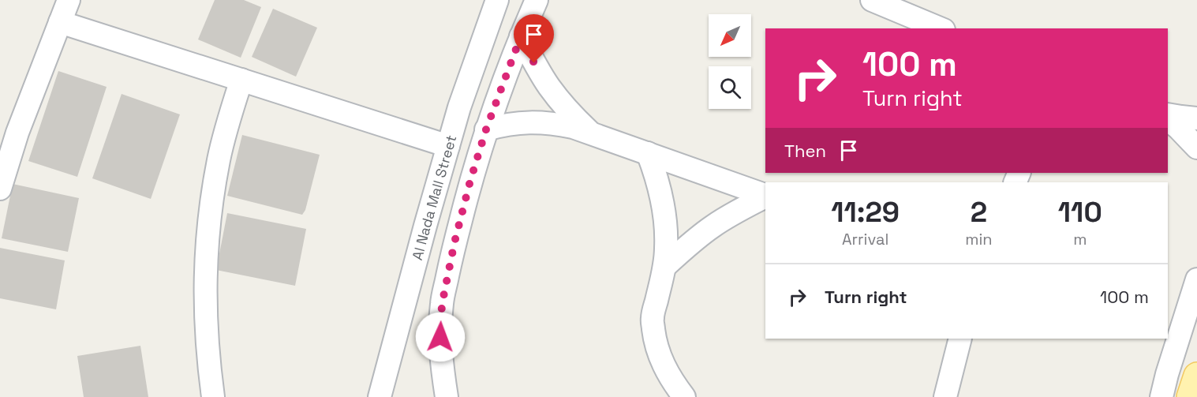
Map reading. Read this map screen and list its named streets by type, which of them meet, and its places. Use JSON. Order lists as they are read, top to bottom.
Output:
{
  "streets": {
    "street": ["Al Nada Mall Street"]
  },
  "north": "bottom left",
  "page": {
    "turn": ["100 m", "Turn right"],
    "then": "Then",
    "eta": [
      "11:29",
      "Arrival",
      "2",
      "min",
      "110",
      "m"
    ],
    "list": [
      {
        "name": "Turn right",
        "value": "100 m"
      }
    ]
  }
}
